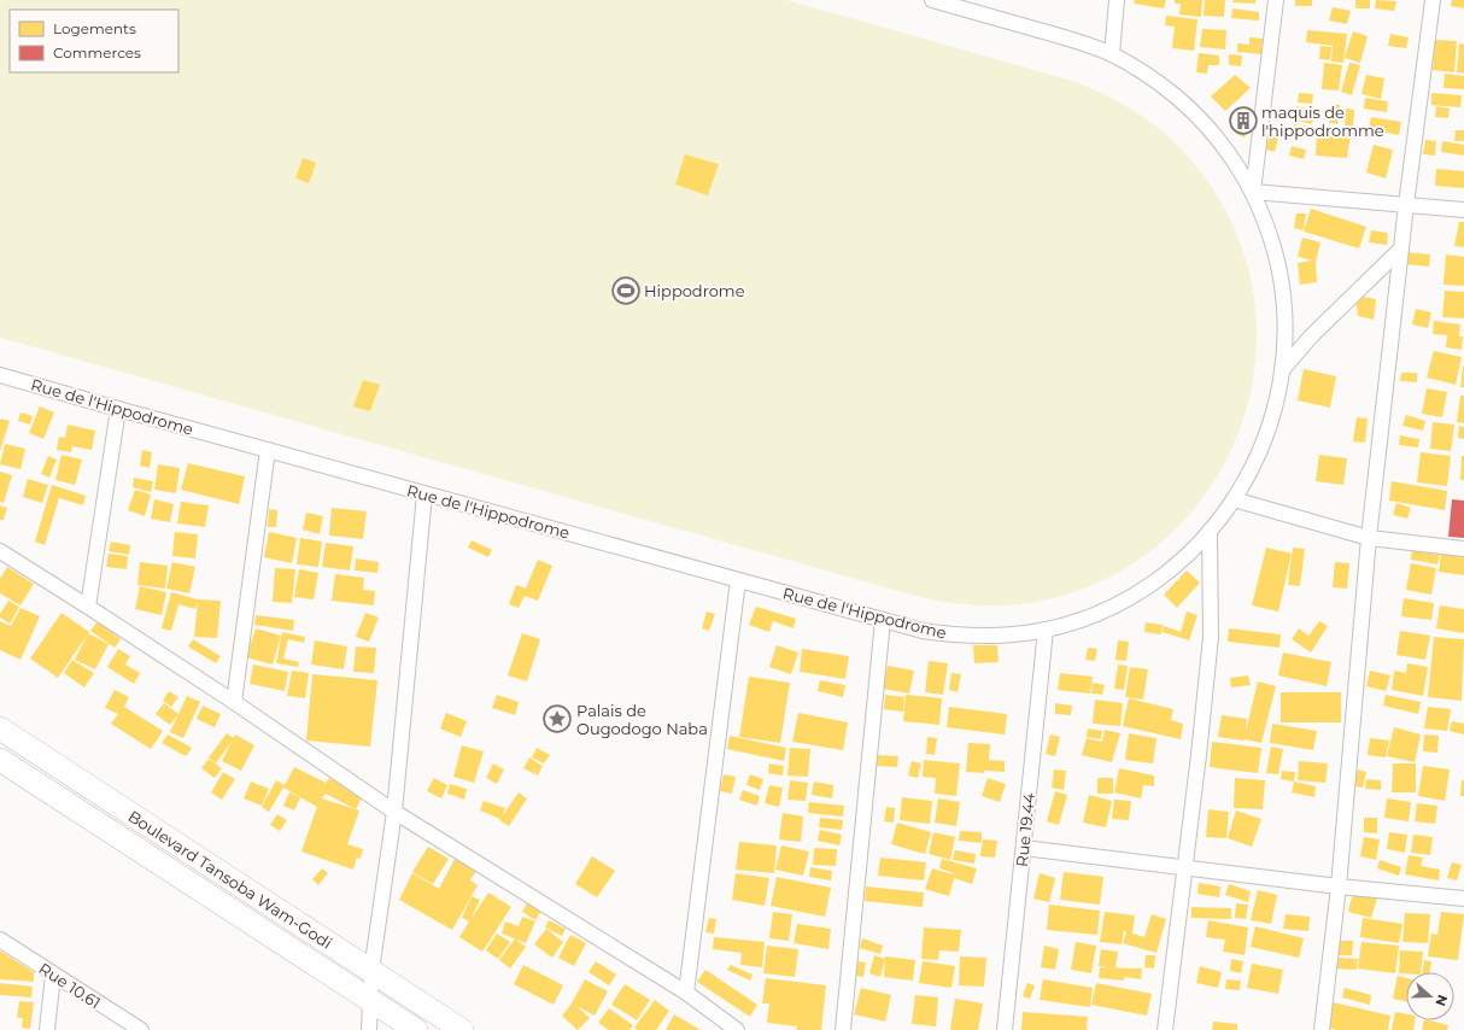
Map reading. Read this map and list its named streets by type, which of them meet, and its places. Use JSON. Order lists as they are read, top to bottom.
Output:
{
  "streets": {
    "main road": ["Boulevard Tansoba Wam-Godi"],
    "street": ["Rue de l'Hippodrome", "Rue 19.44", "Rue 10.61"]
  },
  "crossings": [
    ["Rue de l'Hippodrome", "Rue 19.44"]
  ],
  "places": {
    "building": ["maquis de l'hippodromme"],
    "sports": ["Hippodrome"],
    "place": ["Palais de Ougodogo Naba"]
  },
  "legend": ["Logements", "Commerces"],
  "north": "right"
}
